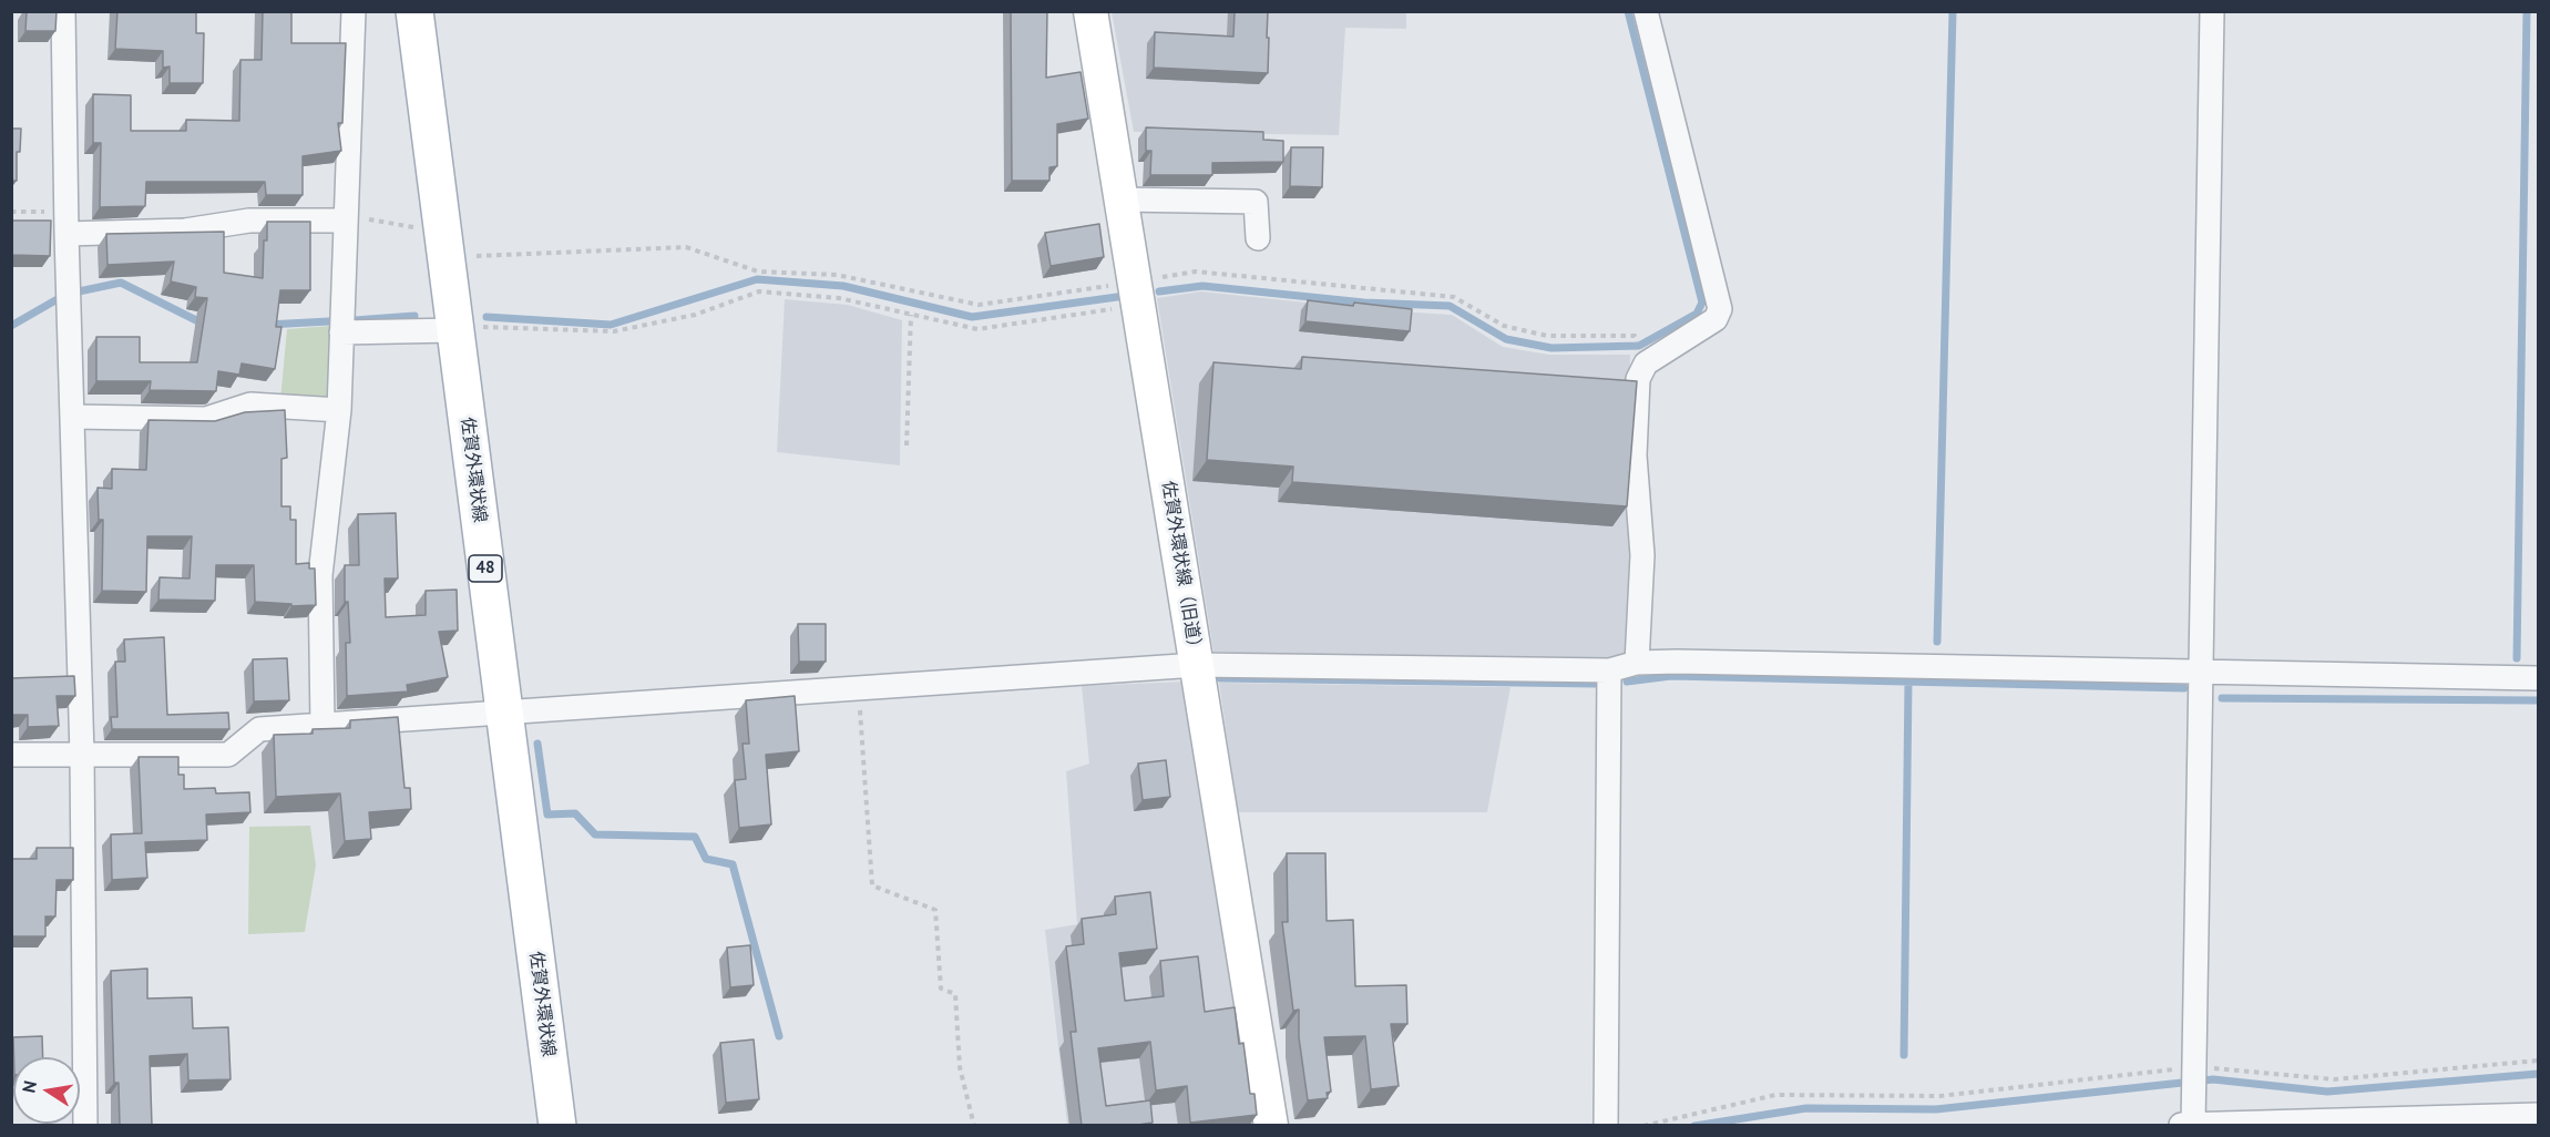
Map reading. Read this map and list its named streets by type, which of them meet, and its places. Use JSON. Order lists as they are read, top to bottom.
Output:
{
  "streets": {
    "main road": ["佐賀外環状線", "48"],
    "street": ["佐賀外環状線（旧道）"]
  },
  "north": "left"
}
